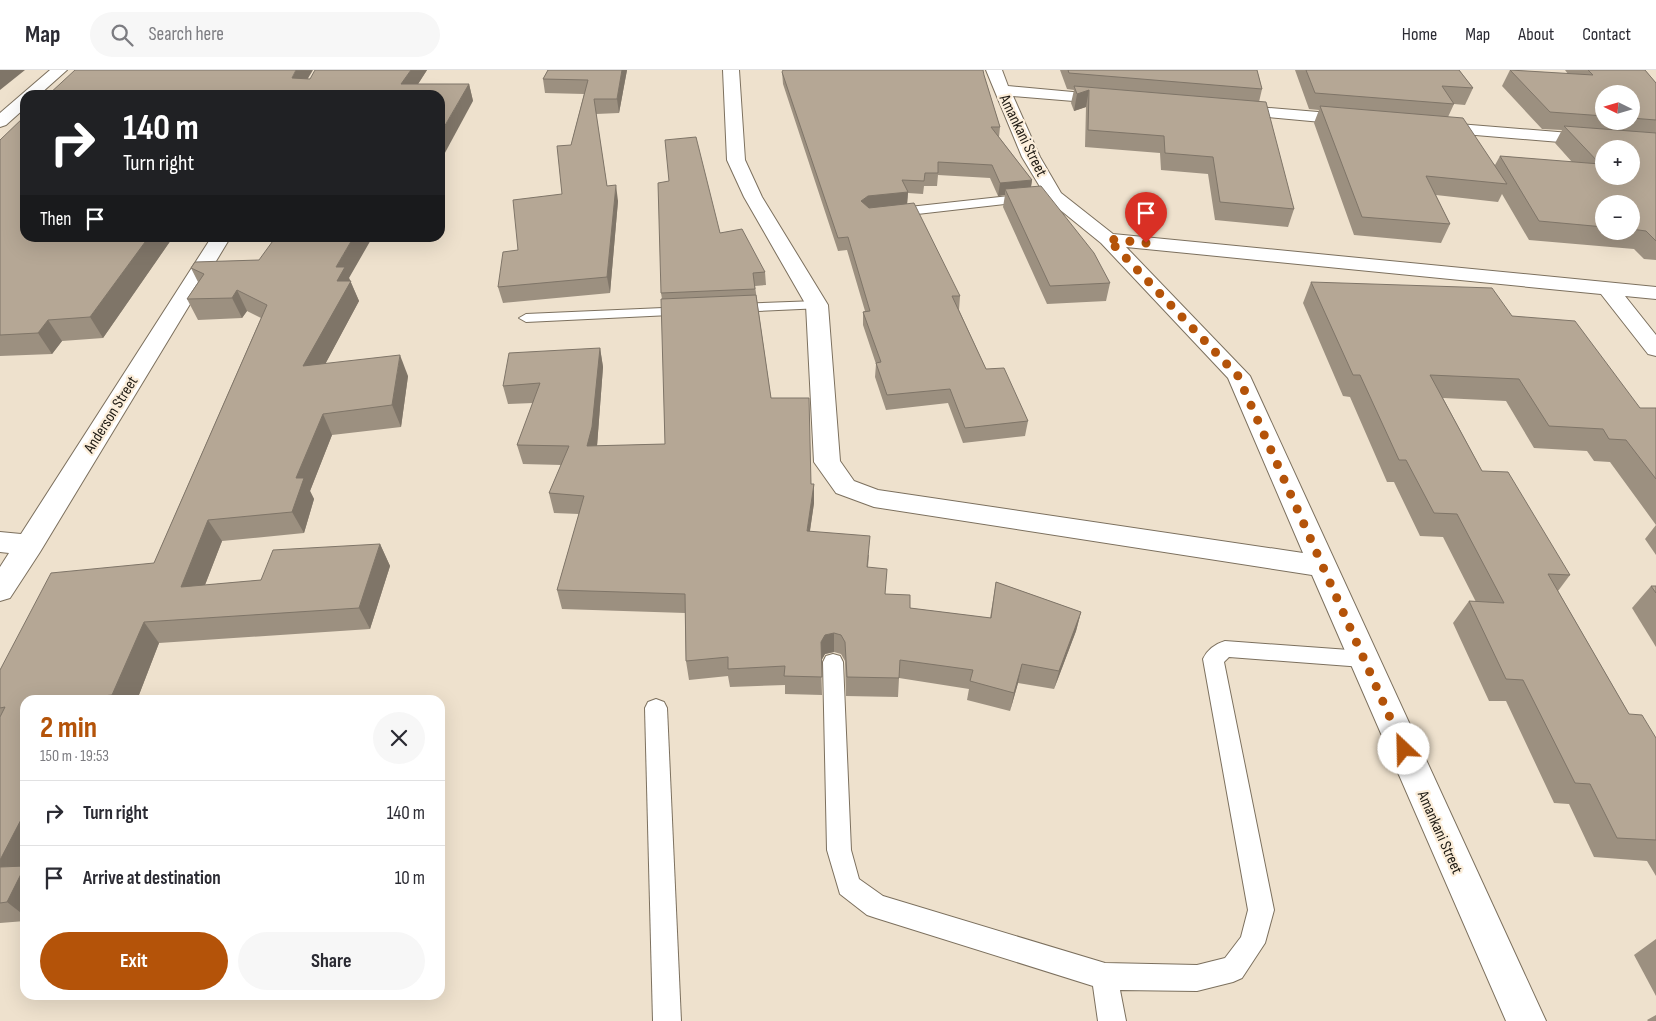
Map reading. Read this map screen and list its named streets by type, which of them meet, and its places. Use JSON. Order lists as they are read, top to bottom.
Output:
{
  "streets": {
    "street": ["Amankani Street", "Anderson Street"]
  },
  "north": "left",
  "page": {
    "header": "Map",
    "search": "Search here",
    "nav": [
      "Home",
      "Map",
      "About",
      "Contact"
    ],
    "map_buttons": ["+", "−"],
    "turn": ["140 m", "Turn right"],
    "then": "Then",
    "heading": ["2 min", "150 m · 19:53"],
    "list": [
      {
        "name": "Turn right",
        "value": "140 m"
      },
      {
        "name": "Arrive at destination",
        "value": "10 m"
      }
    ],
    "buttons": ["Exit", "Share"]
  }
}
